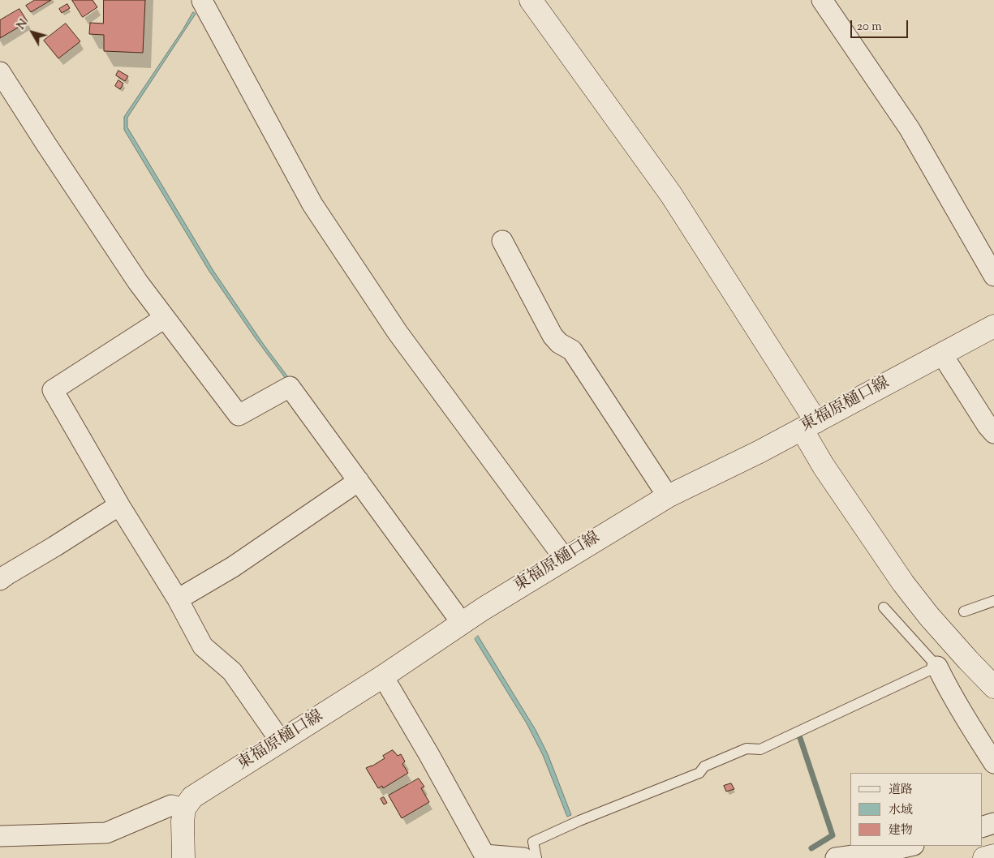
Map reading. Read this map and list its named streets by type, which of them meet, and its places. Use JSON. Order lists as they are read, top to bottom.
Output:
{
  "streets": {
    "main road": ["東福原樋口線"]
  },
  "legend": ["道路", "水域", "建物"],
  "scale_bar": "20 m",
  "north": "top left"
}
